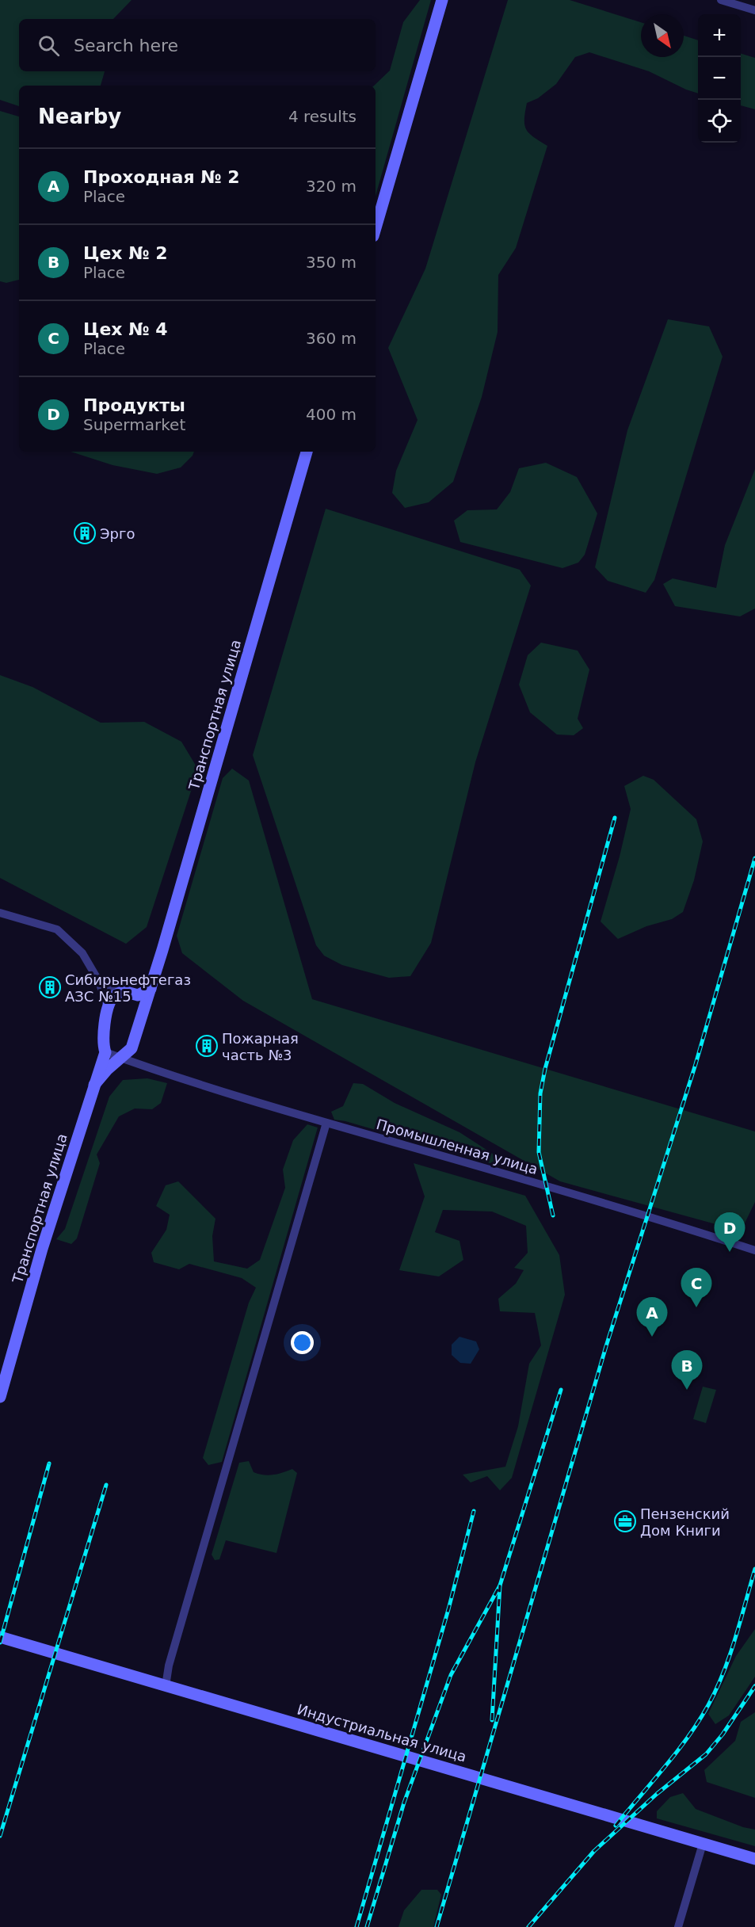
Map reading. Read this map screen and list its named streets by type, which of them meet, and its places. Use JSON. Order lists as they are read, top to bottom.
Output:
{
  "streets": {
    "street": ["Транспортная улица", "Промышленная улица", "Индустриальная улица"]
  },
  "crossings": [
    ["Транспортная улица", "Промышленная улица"]
  ],
  "places": {
    "building": ["Эрго", "Сибирьнефтегаз АЗС №15", "Пожарная часть №3"],
    "office": ["Пензенский Дом Книги"]
  },
  "north": "bottom right",
  "page": {
    "map_buttons": ["+", "−"],
    "search": "Search here",
    "heading": ["Nearby", "4 results"],
    "list": [
      {
        "mark": "A",
        "name": "Проходная № 2",
        "note": "Place",
        "value": "320 m"
      },
      {
        "mark": "B",
        "name": "Цех № 2",
        "note": "Place",
        "value": "350 m"
      },
      {
        "mark": "C",
        "name": "Цех № 4",
        "note": "Place",
        "value": "360 m"
      },
      {
        "mark": "D",
        "name": "Продукты",
        "note": "Supermarket",
        "value": "400 m"
      }
    ],
    "pins": [
      "D",
      "C",
      "A",
      "B"
    ]
  }
}
